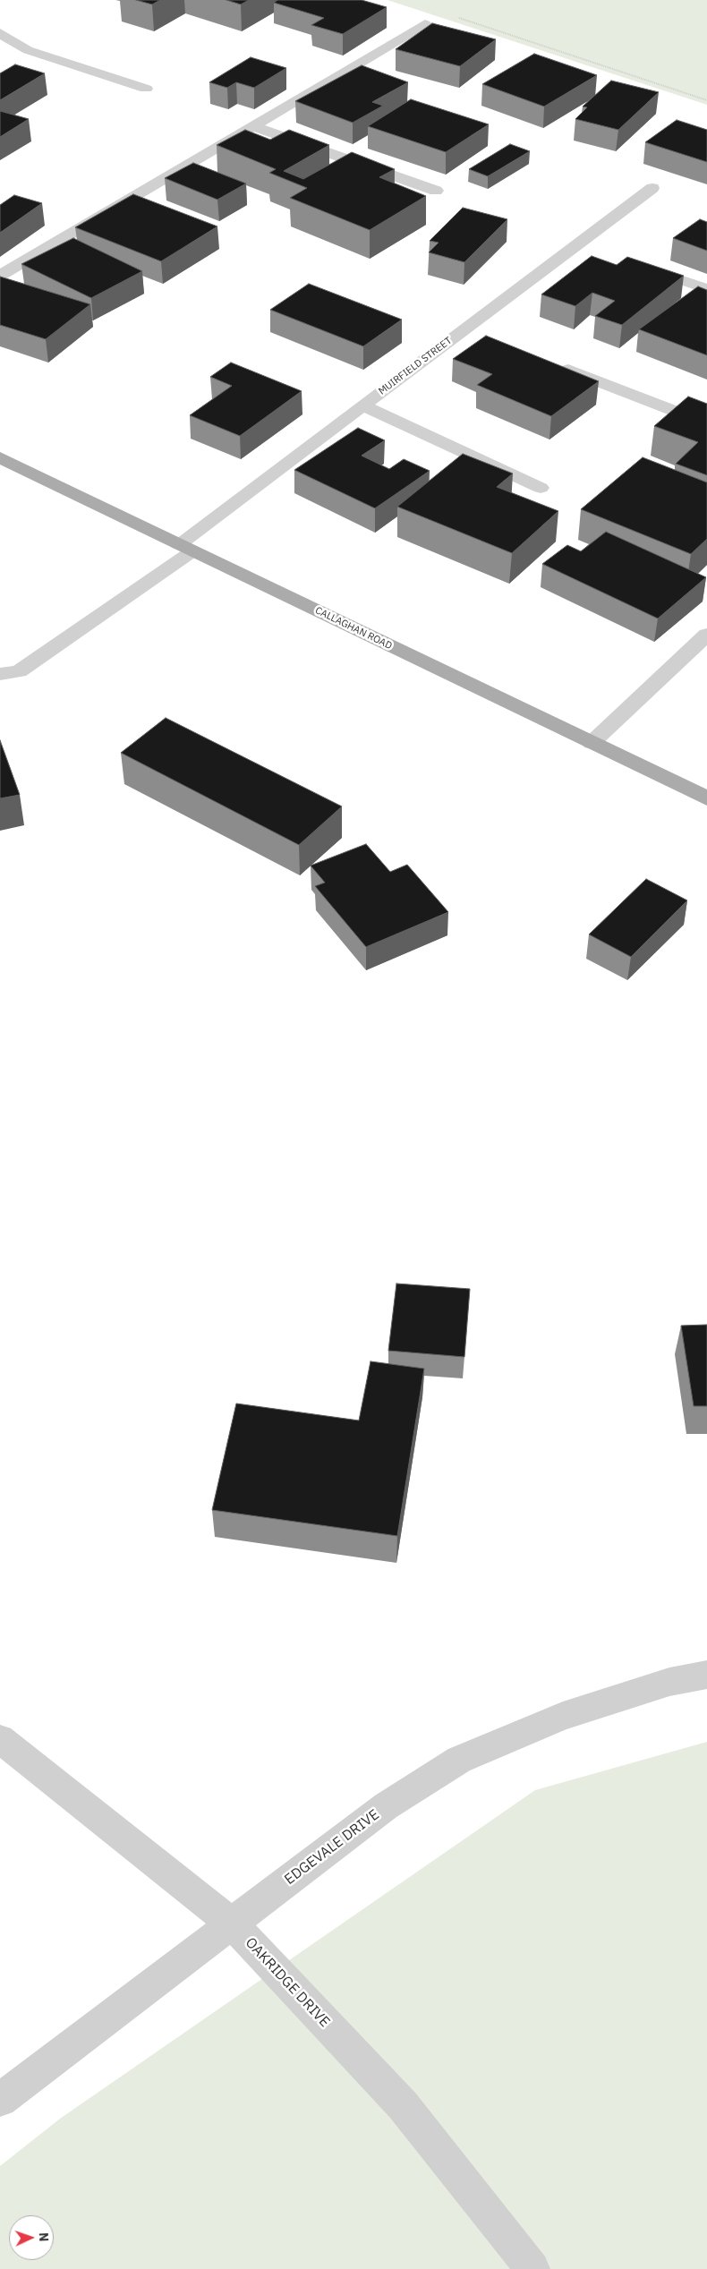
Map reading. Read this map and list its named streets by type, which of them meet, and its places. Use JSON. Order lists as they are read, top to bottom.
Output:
{
  "streets": {
    "main road": ["CALLAGHAN ROAD"],
    "street": ["MUIRFIELD STREET", "EDGEVALE DRIVE", "OAKRIDGE DRIVE"]
  },
  "crossings": [
    ["MUIRFIELD STREET", "CALLAGHAN ROAD"],
    ["EDGEVALE DRIVE", "OAKRIDGE DRIVE"]
  ],
  "north": "right"
}
